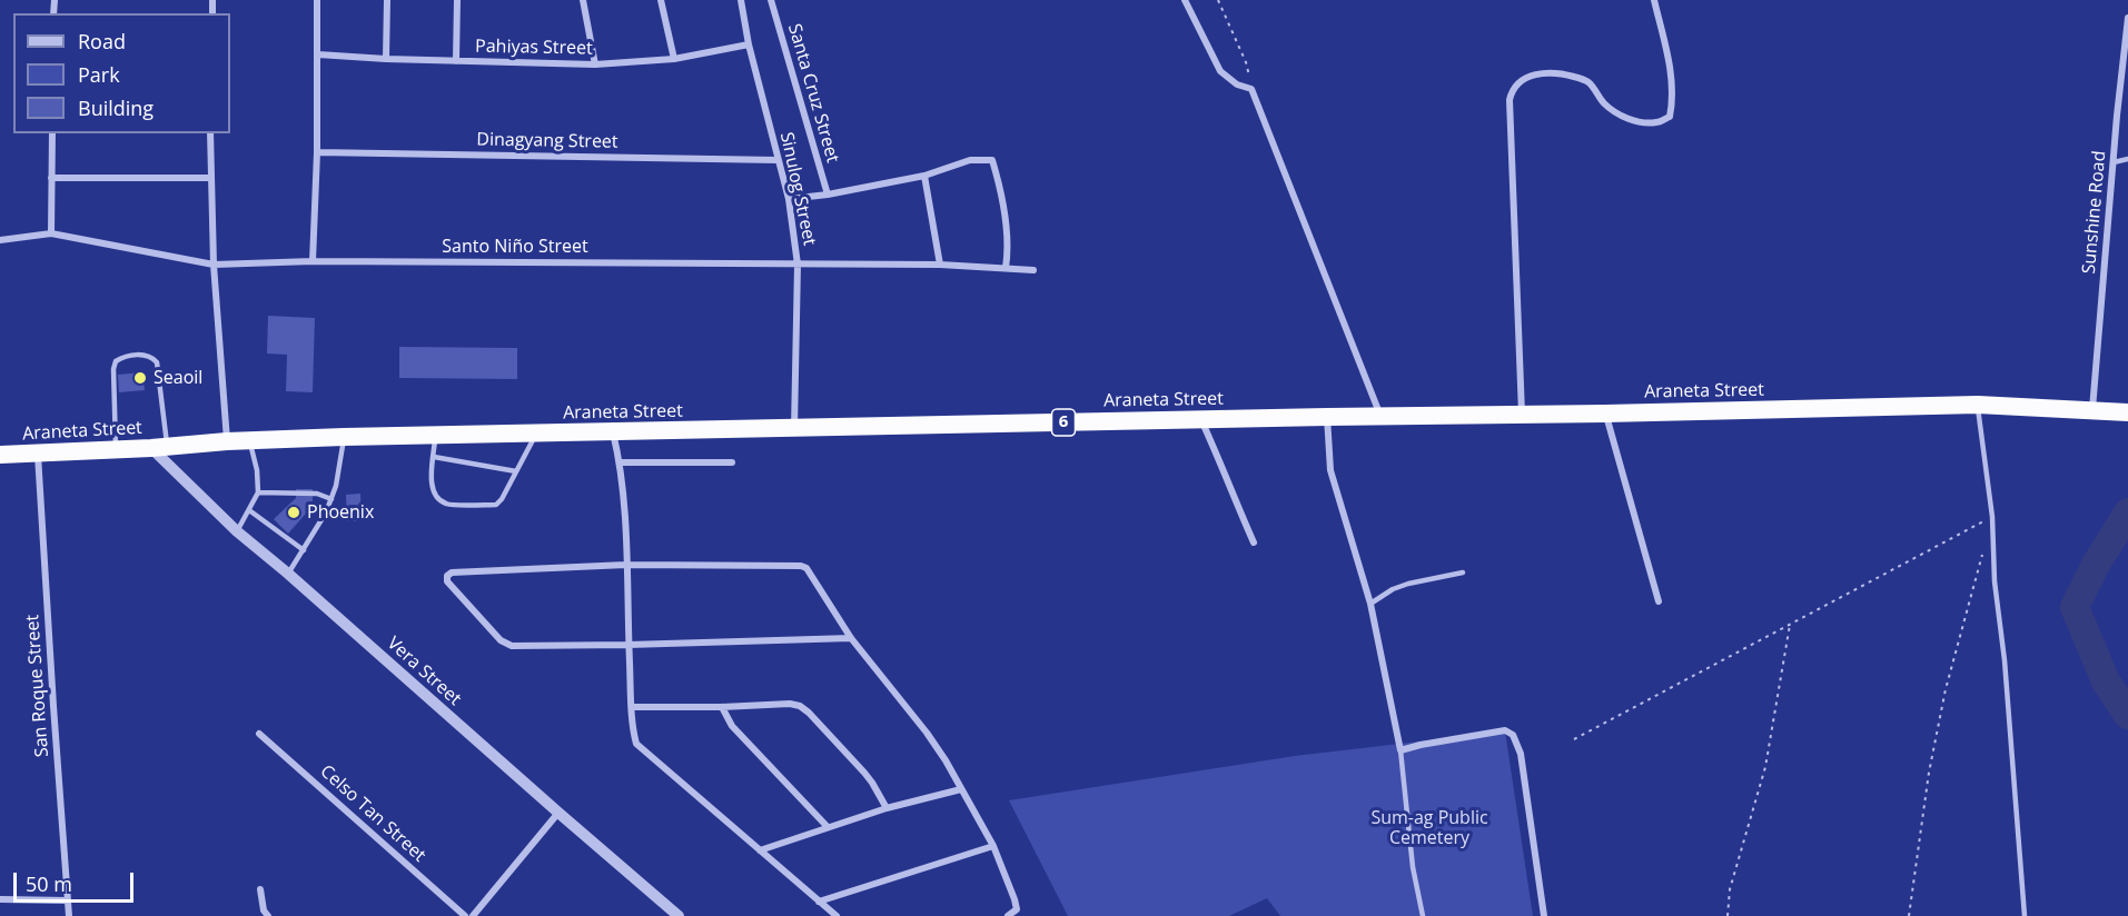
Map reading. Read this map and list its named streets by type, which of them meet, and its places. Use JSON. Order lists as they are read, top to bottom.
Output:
{
  "streets": {
    "highway": ["Araneta Street", "6"],
    "street": [
      "Pahiyas Street",
      "Santa Cruz Street",
      "Dinagyang Street",
      "Sinulog Street",
      "Sunshine Road",
      "Santo Niño Street",
      "Vera Street",
      "San Roque Street",
      "Celso Tan Street"
    ]
  },
  "crossings": [
    ["Pahiyas Street", "Sinulog Street"],
    ["Dinagyang Street", "Sinulog Street"],
    ["Sinulog Street", "Santo Niño Street"],
    ["Sinulog Street", "Araneta Street"],
    ["Sunshine Road", "Araneta Street"],
    ["Araneta Street", "Vera Street"],
    ["Araneta Street", "San Roque Street"]
  ],
  "parks": ["Sum-ag Public Cemetery"],
  "places": ["Seaoil", "Phoenix"],
  "legend": ["Road", "Park", "Building"],
  "scale_bar": "50 m"
}
